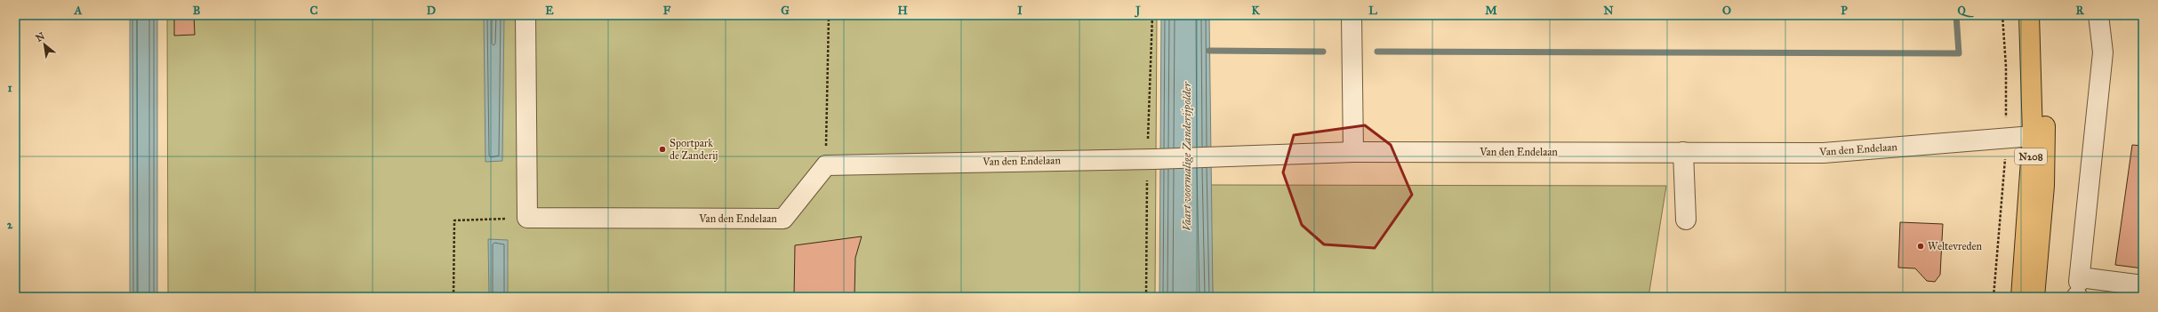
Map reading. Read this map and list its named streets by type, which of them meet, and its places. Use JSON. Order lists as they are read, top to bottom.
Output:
{
  "streets": {
    "main road": ["N208"],
    "street": ["Van den Endelaan"]
  },
  "crossings": [
    ["Van den Endelaan", "N208"]
  ],
  "water": ["Vaart voormalige Zanderijpolder"],
  "places": ["Sportpark de Zanderij", "Weltevreden"],
  "north": "top left",
  "grid": {
    "columns": [
      "A",
      "B",
      "C",
      "D",
      "E",
      "F",
      "G",
      "H",
      "I",
      "J",
      "K",
      "L",
      "M",
      "N",
      "O",
      "P",
      "Q",
      "R"
    ],
    "rows": ["1", "2"]
  }
}
